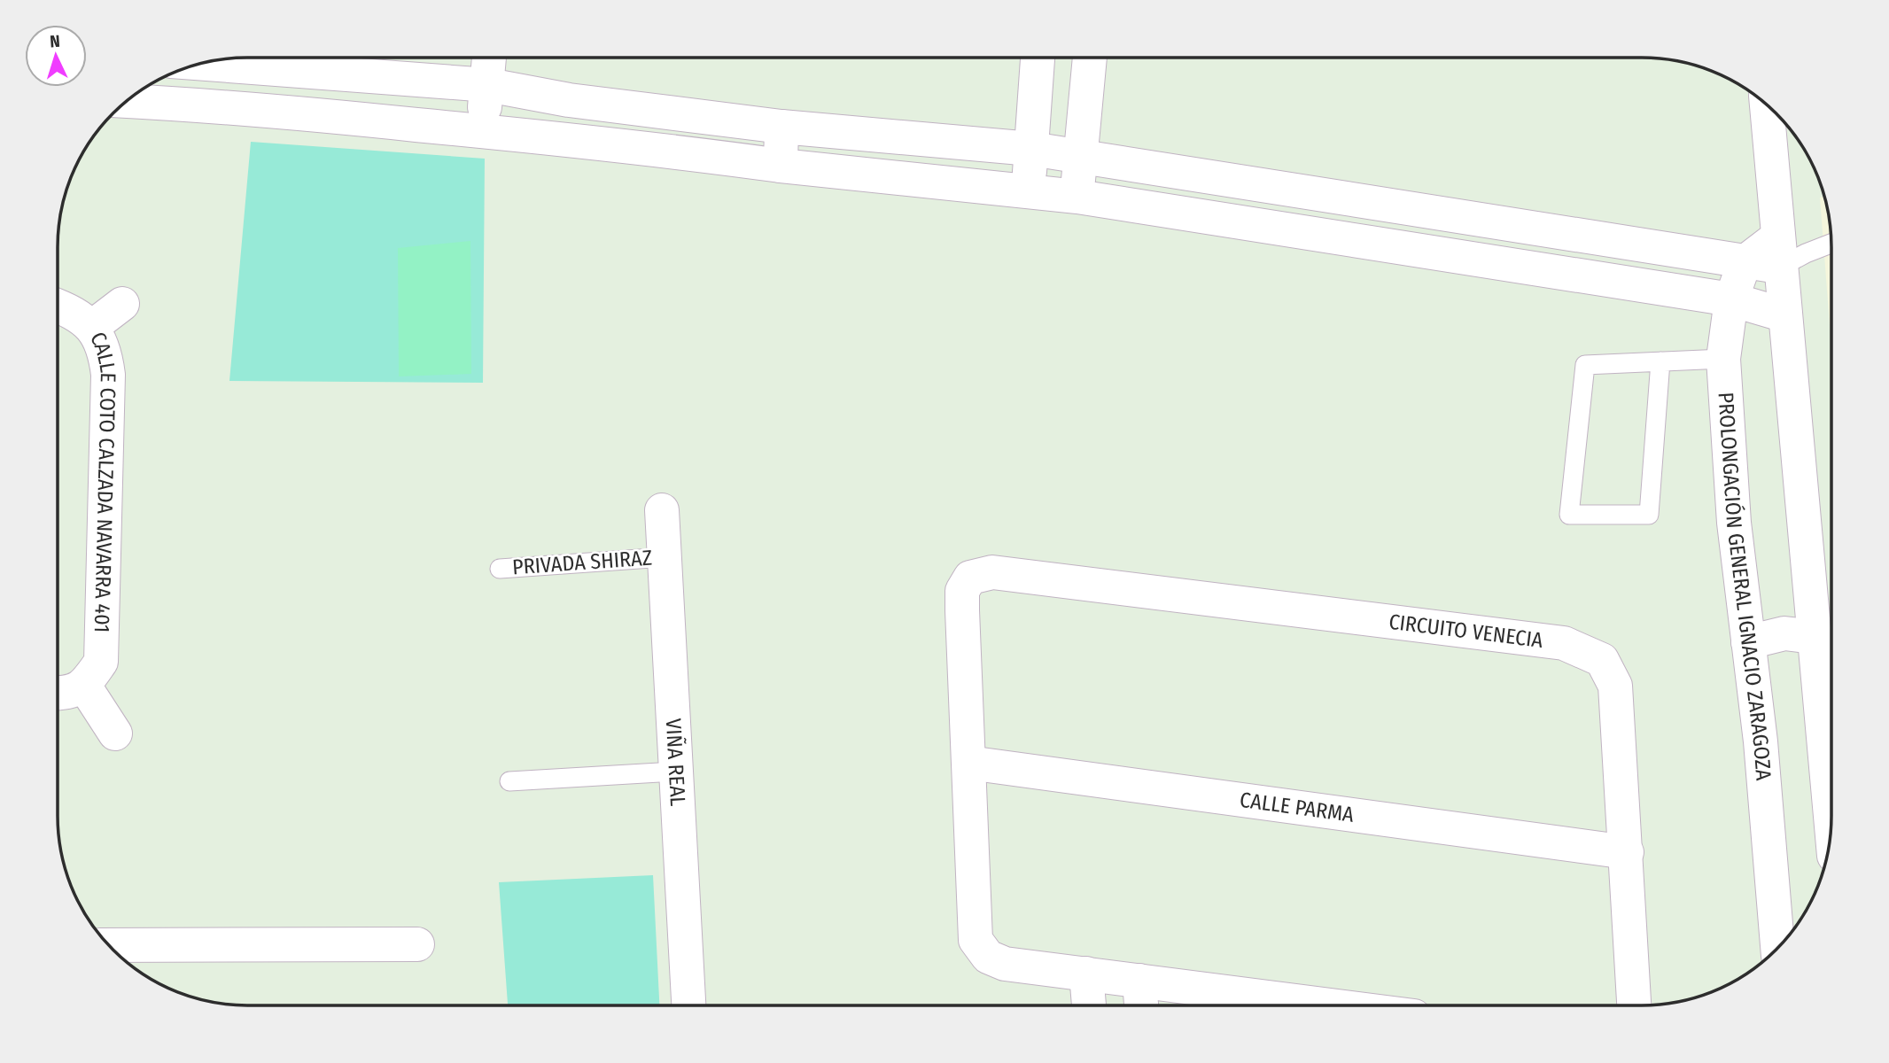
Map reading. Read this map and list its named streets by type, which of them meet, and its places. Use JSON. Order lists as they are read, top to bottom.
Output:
{
  "streets": {
    "street": [
      "CALLE COTO CALZADA NAVARRA 401",
      "PROLONGACIÓN GENERAL IGNACIO ZARAGOZA",
      "CIRCUITO VENECIA",
      "VIÑA REAL",
      "CALLE PARMA"
    ],
    "lane": ["PRIVADA SHIRAZ"]
  },
  "crossings": [
    ["PRIVADA SHIRAZ", "VIÑA REAL"],
    ["CIRCUITO VENECIA", "CALLE PARMA"]
  ],
  "north": "top"
}
